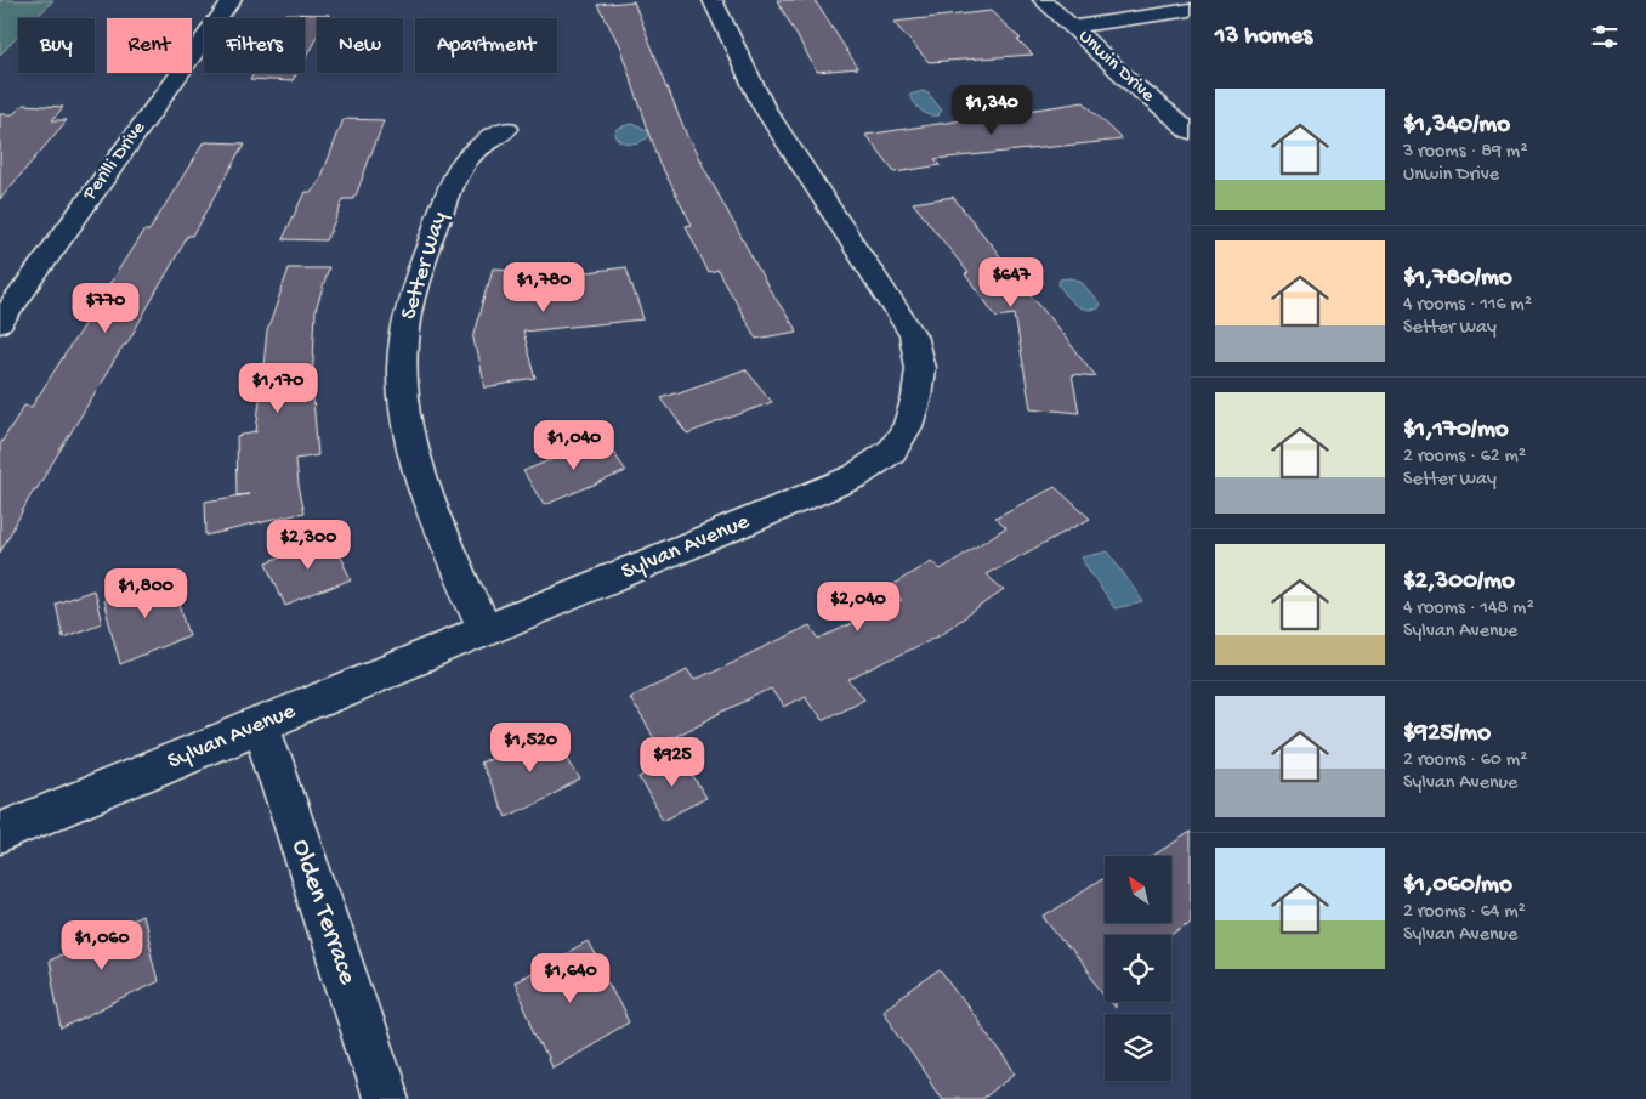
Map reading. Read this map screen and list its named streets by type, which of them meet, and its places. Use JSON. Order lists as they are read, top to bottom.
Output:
{
  "streets": {
    "street": [
      "Unwin Drive",
      "Perilli Drive",
      "Setter Way",
      "Sylvan Avenue",
      "Olden Terrace"
    ]
  },
  "crossings": [
    ["Setter Way", "Sylvan Avenue"],
    ["Sylvan Avenue", "Olden Terrace"]
  ],
  "north": "top left",
  "page": {
    "heading": "13 homes",
    "chip": [
      "Buy",
      "Rent",
      "Filters",
      "New",
      "Apartment"
    ],
    "list": [
      {
        "name": "$1,340/mo",
        "note": "3 rooms · 89 m² · Unwin Drive"
      },
      {
        "name": "$1,780/mo",
        "note": "4 rooms · 116 m² · Setter Way"
      },
      {
        "name": "$1,170/mo",
        "note": "2 rooms · 62 m² · Setter Way"
      },
      {
        "name": "$2,300/mo",
        "note": "4 rooms · 148 m² · Sylvan Avenue"
      },
      {
        "name": "$925/mo",
        "note": "2 rooms · 60 m² · Sylvan Avenue"
      },
      {
        "name": "$1,060/mo",
        "note": "2 rooms · 64 m² · Sylvan Avenue"
      }
    ],
    "price": [
      "$1,340",
      "$647",
      "$1,780",
      "$770",
      "$1,170",
      "$1,040",
      "$2,300",
      "$1,800",
      "$2,040",
      "$1,520",
      "$925",
      "$1,060",
      "$1,640"
    ]
  }
}
